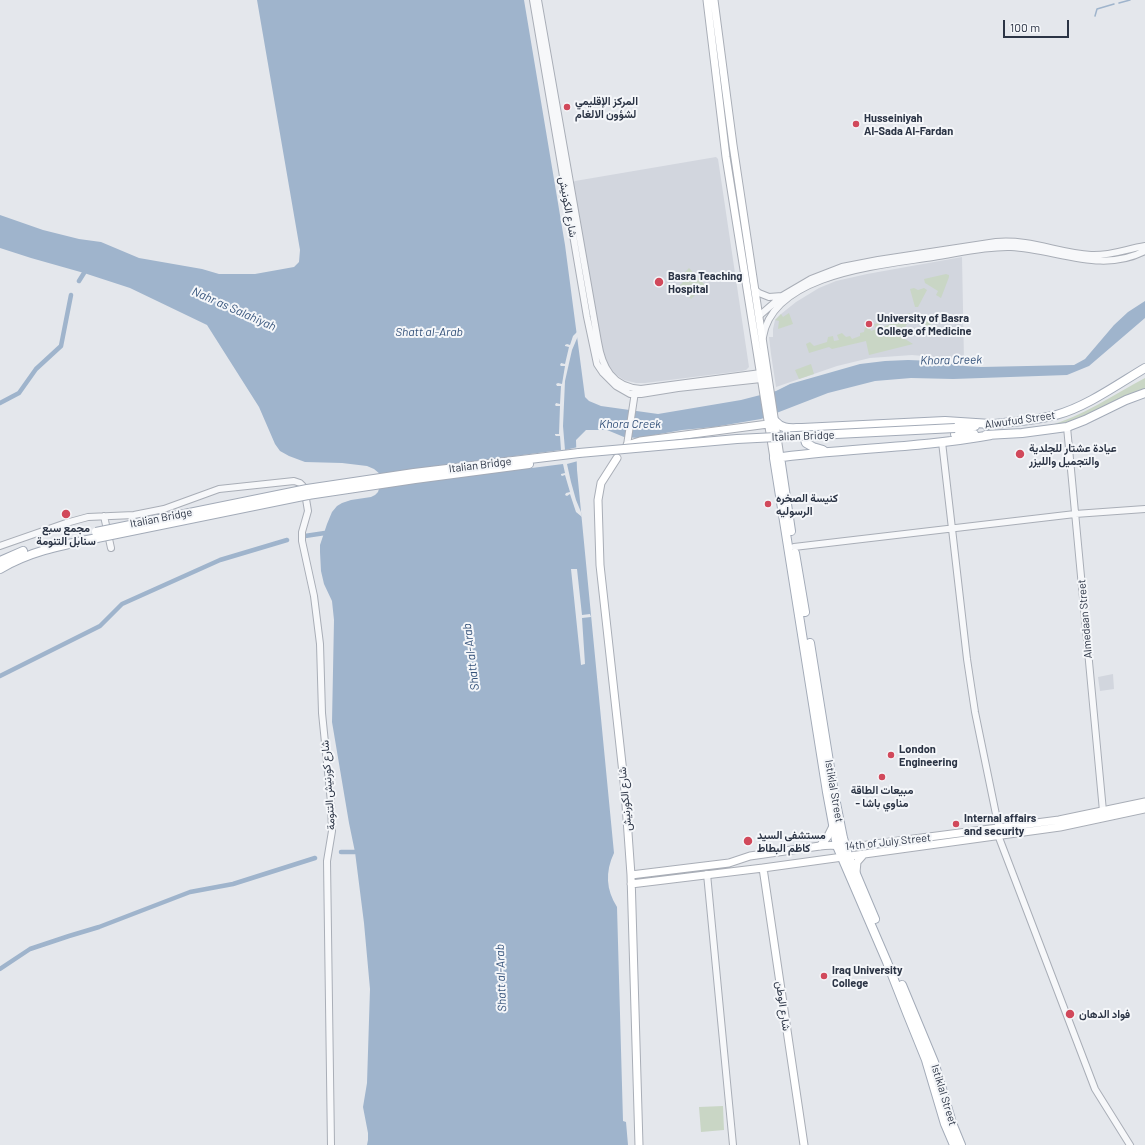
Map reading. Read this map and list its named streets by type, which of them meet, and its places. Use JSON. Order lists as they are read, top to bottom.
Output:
{
  "streets": {
    "main road": [
      "Alwufud Street",
      "Italian Bridge",
      "Istiklal Street",
      "شارع الكورنيش",
      "14th of July Street",
      "شارع الوطن"
    ],
    "street": ["شارع الكونيش", "Almedaan Street", "شارع كورنيش التنومة"]
  },
  "crossings": [
    ["Alwufud Street", "Italian Bridge"],
    ["Alwufud Street", "Almedaan Street"],
    ["Almedaan Street", "14th of July Street"],
    ["Istiklal Street", "14th of July Street"],
    ["شارع الكورنيش", "14th of July Street"],
    ["14th of July Street", "شارع الوطن"]
  ],
  "water": ["Nahr as Salahiyah", "Shatt al-Arab", "Khora Creek"],
  "places": [
    "المركز الإقليمي لشؤون الالغام",
    "Husseiniyah Al-Sada Al-Fardan",
    "Basra Teaching Hospital",
    "University of Basra College of Medicine",
    "عيادة عشتار للجلدية والتجميل والليزر",
    "كنيسة الصخره الرسوليه",
    "مجمع سبع سنابل التنومة",
    "London Engineering",
    "مبيعات الطاقة - مناوي باشا",
    "Internal affairs and security",
    "مستشفى السيد كاظم البطاط",
    "Iraq University College",
    "فواد الدهان"
  ],
  "scale_bar": "100 m"
}
